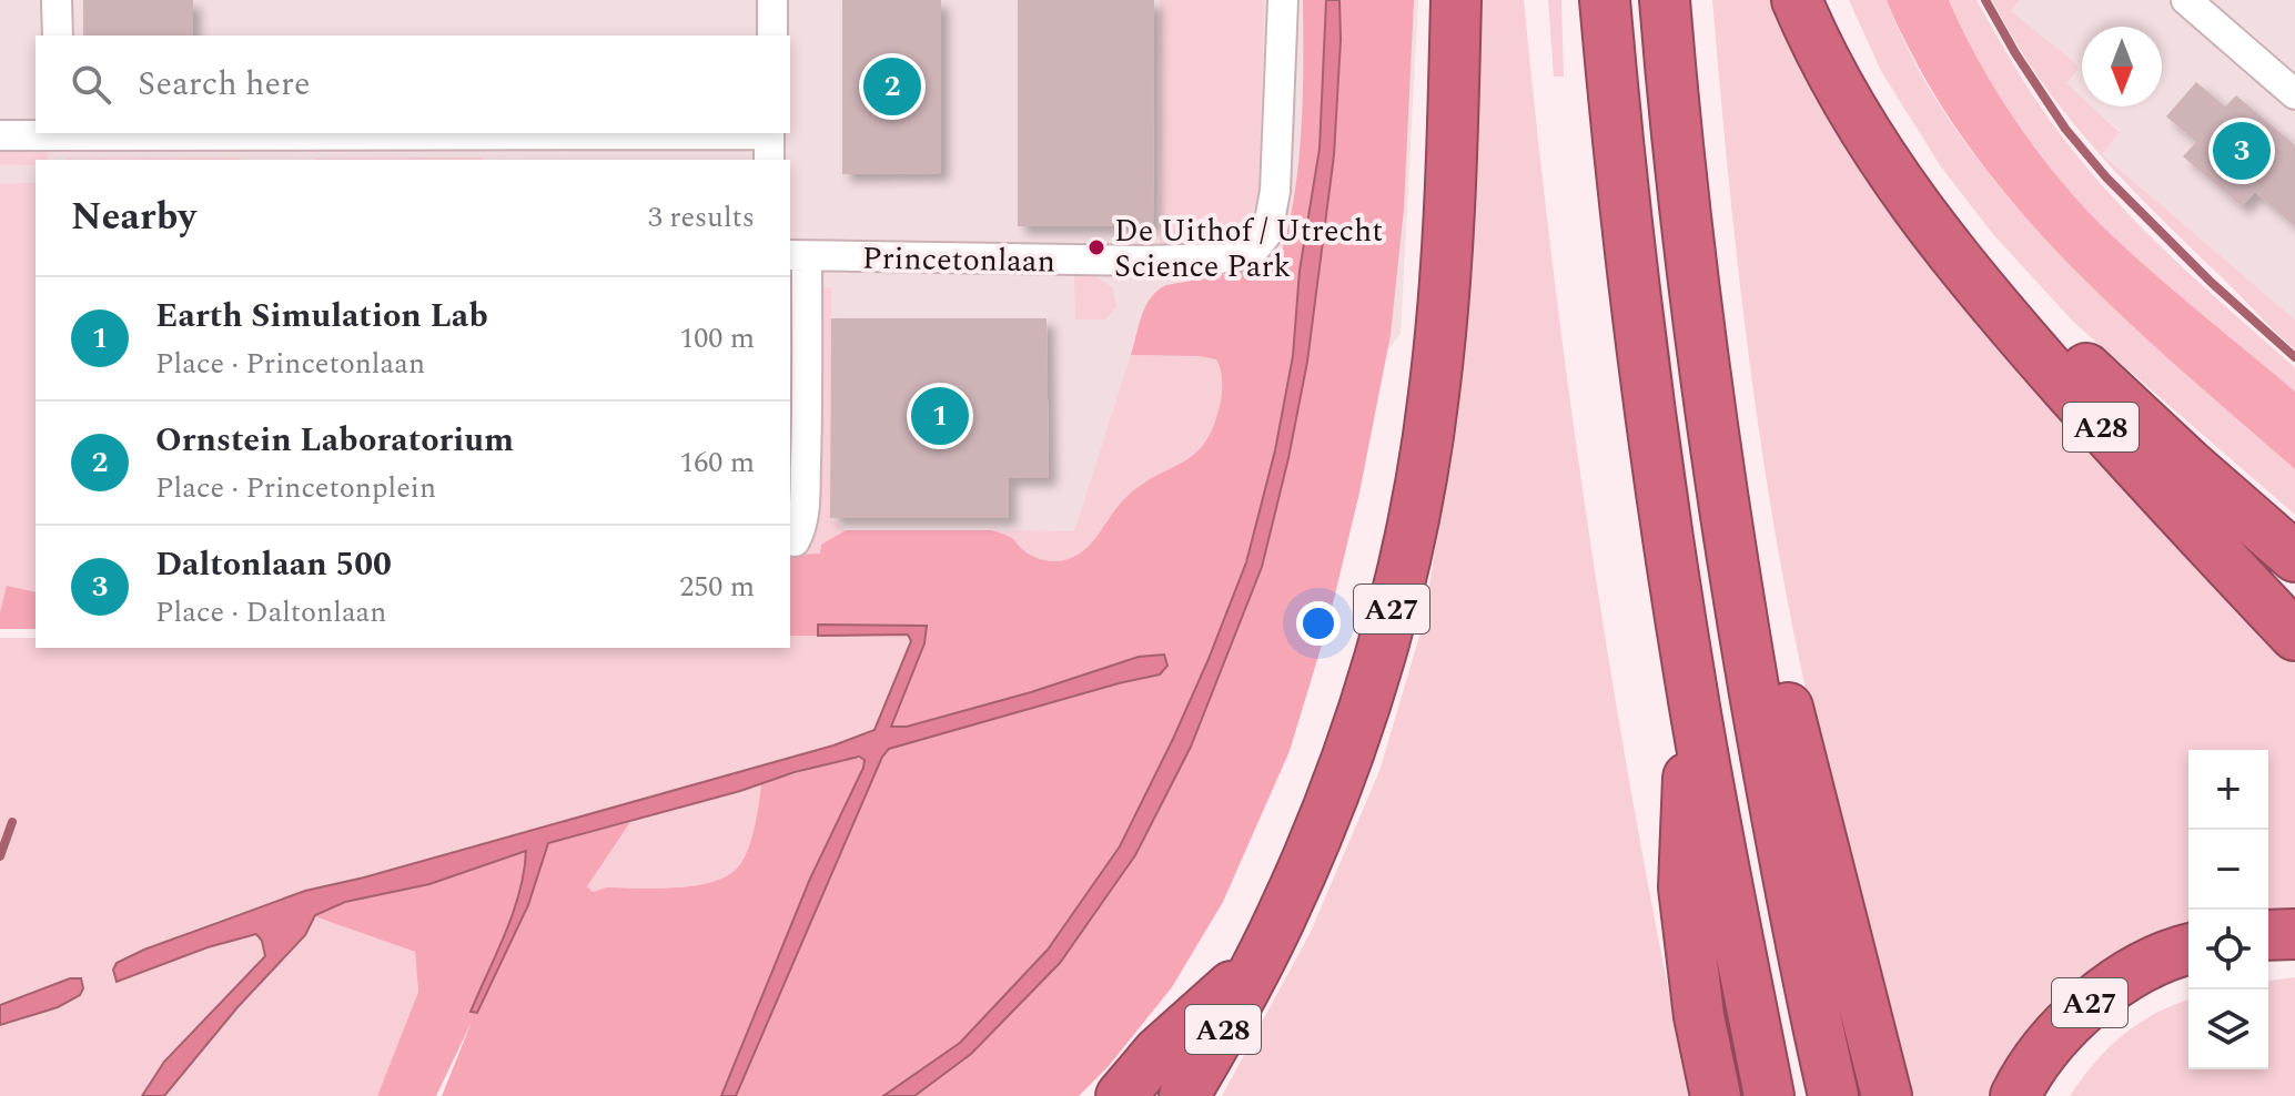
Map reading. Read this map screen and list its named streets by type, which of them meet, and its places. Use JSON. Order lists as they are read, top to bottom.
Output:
{
  "streets": {
    "highway": ["A28", "A27"],
    "street": ["Princetonlaan"]
  },
  "crossings": [
    ["A28", "A27"]
  ],
  "places": ["De Uithof / Utrecht Science Park"],
  "north": "bottom",
  "page": {
    "search": "Search here",
    "pins": ["2", "3", "1"],
    "heading": ["Nearby", "3 results"],
    "list": [
      {
        "mark": "1",
        "name": "Earth Simulation Lab",
        "note": "Place · Princetonlaan",
        "value": "100 m"
      },
      {
        "mark": "2",
        "name": "Ornstein Laboratorium",
        "note": "Place · Princetonplein",
        "value": "160 m"
      },
      {
        "mark": "3",
        "name": "Daltonlaan 500",
        "note": "Place · Daltonlaan",
        "value": "250 m"
      }
    ],
    "map_buttons": ["+", "−"]
  }
}
